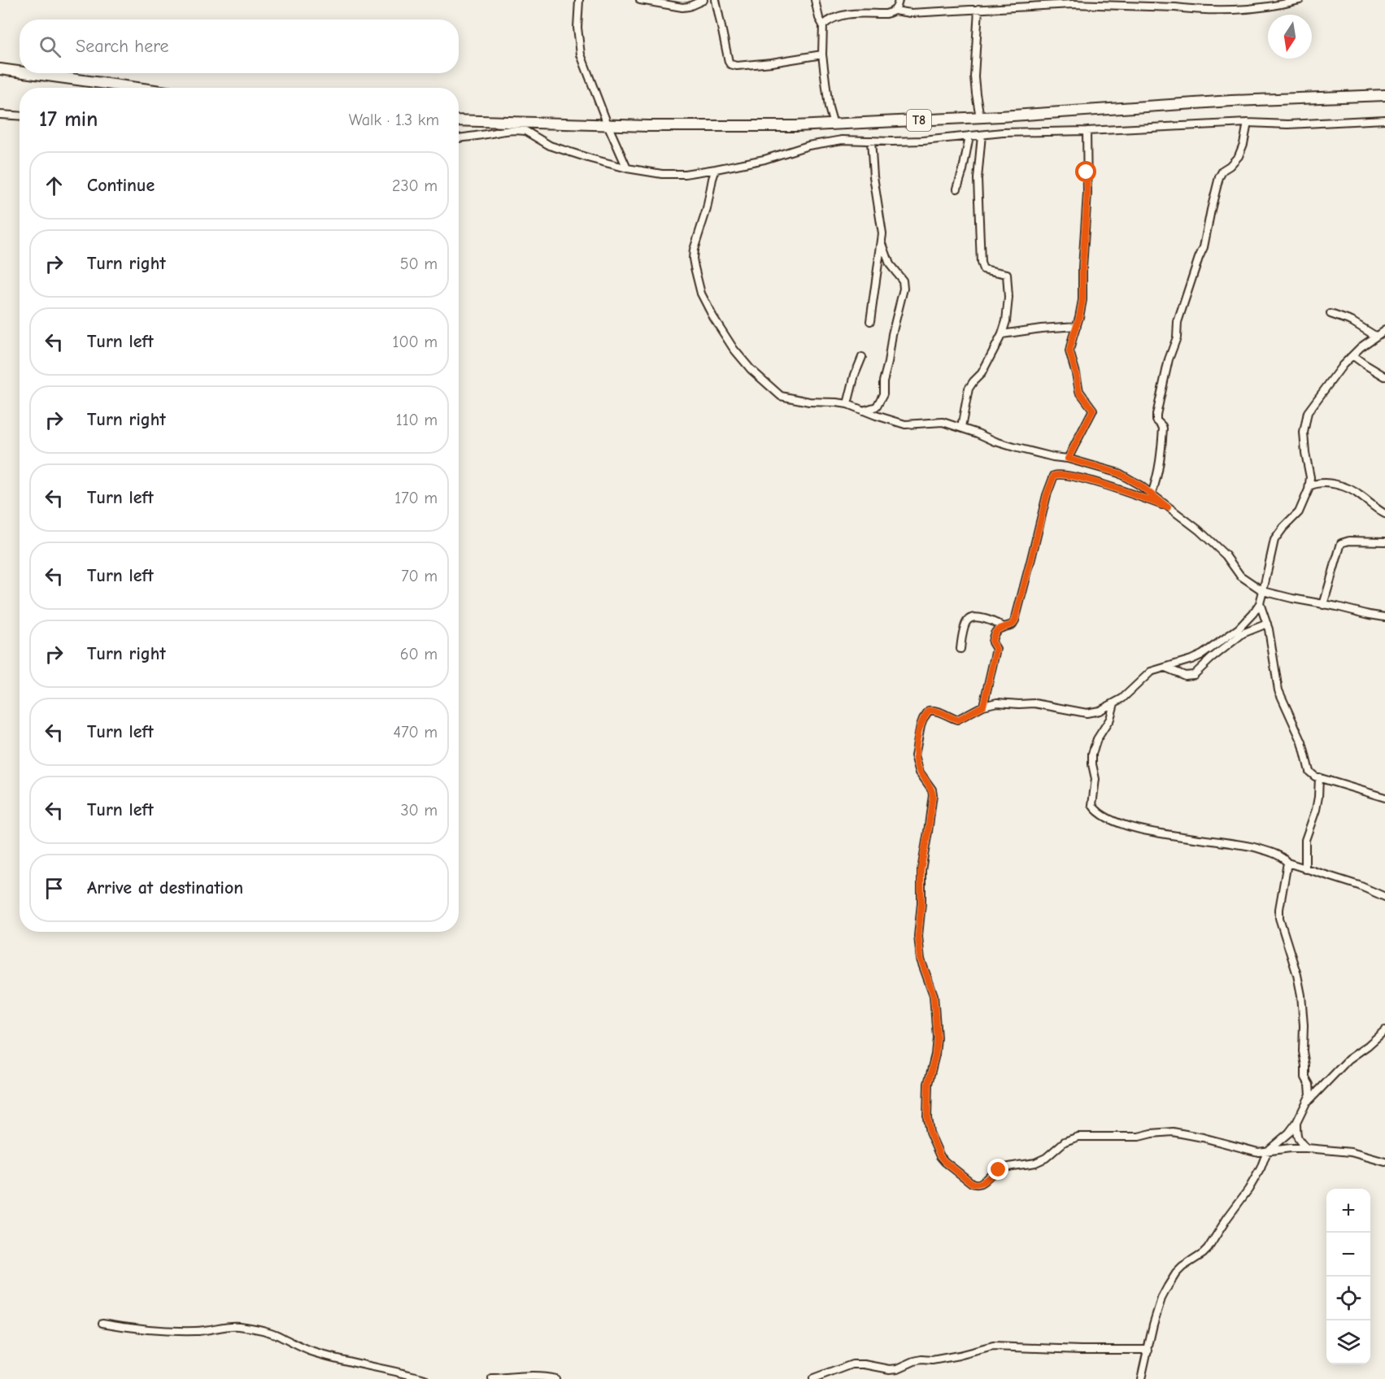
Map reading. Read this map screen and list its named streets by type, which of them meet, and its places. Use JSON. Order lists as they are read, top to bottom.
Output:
{
  "streets": {
    "highway": ["T8"]
  },
  "north": "bottom",
  "page": {
    "search": "Search here",
    "heading": ["17 min", "Walk · 1.3 km"],
    "list": [
      ["Continue", "230 m"],
      ["Turn right", "50 m"],
      ["Turn left", "100 m"],
      ["Turn right", "110 m"],
      ["Turn left", "170 m"],
      ["Turn left", "70 m"],
      ["Turn right", "60 m"],
      ["Turn left", "470 m"],
      ["Turn left", "30 m"],
      "Arrive at destination"
    ],
    "map_buttons": ["+", "−"]
  }
}
